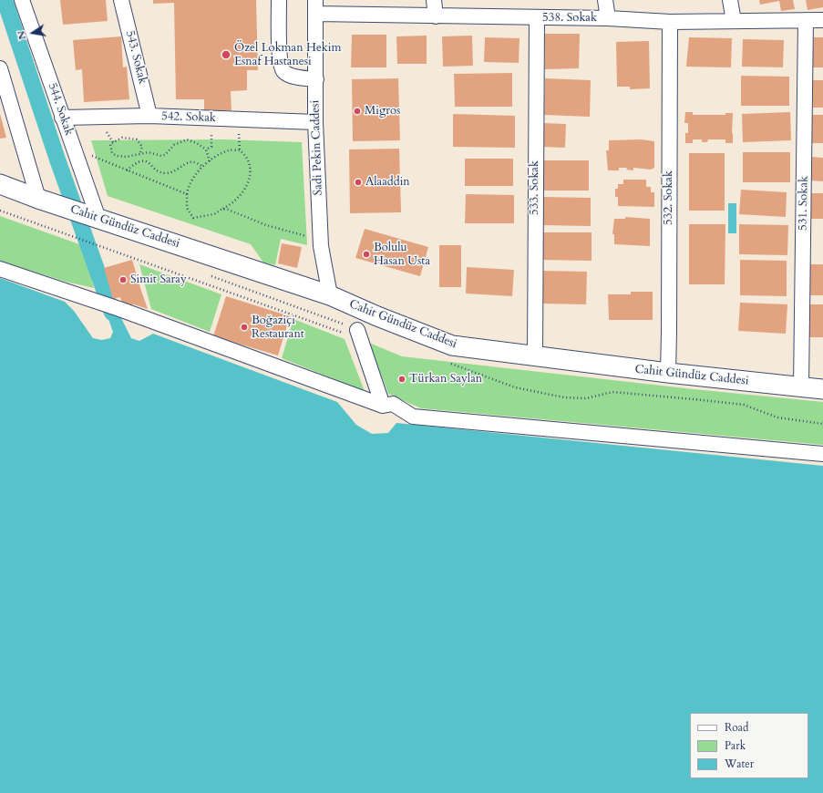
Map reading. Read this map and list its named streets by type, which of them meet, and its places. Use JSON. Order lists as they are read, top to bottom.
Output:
{
  "streets": {
    "main road": ["Cahit Gündüz Caddesi"],
    "street": [
      "538. Sokak",
      "543. Sokak",
      "544. Sokak",
      "542. Sokak",
      "Sadi Pekin Caddesi",
      "533. Sokak",
      "532. Sokak",
      "531. Sokak"
    ]
  },
  "crossings": [
    ["538. Sokak", "Sadi Pekin Caddesi"],
    ["538. Sokak", "533. Sokak"],
    ["538. Sokak", "532. Sokak"],
    ["538. Sokak", "531. Sokak"],
    ["543. Sokak", "542. Sokak"],
    ["544. Sokak", "542. Sokak"],
    ["544. Sokak", "Cahit Gündüz Caddesi"],
    ["542. Sokak", "Sadi Pekin Caddesi"],
    ["Sadi Pekin Caddesi", "Cahit Gündüz Caddesi"],
    ["533. Sokak", "Cahit Gündüz Caddesi"],
    ["532. Sokak", "Cahit Gündüz Caddesi"],
    ["531. Sokak", "Cahit Gündüz Caddesi"]
  ],
  "places": [
    "Özel Lokman Hekim Esnaf Hastanesi",
    "Migros",
    "Alaaddin",
    "Bolulu Hasan Usta",
    "Simit Saray",
    "Boğaziçi Restaurant",
    "Türkan Saylan"
  ],
  "legend": ["Road", "Park", "Water"],
  "north": "left"
}
